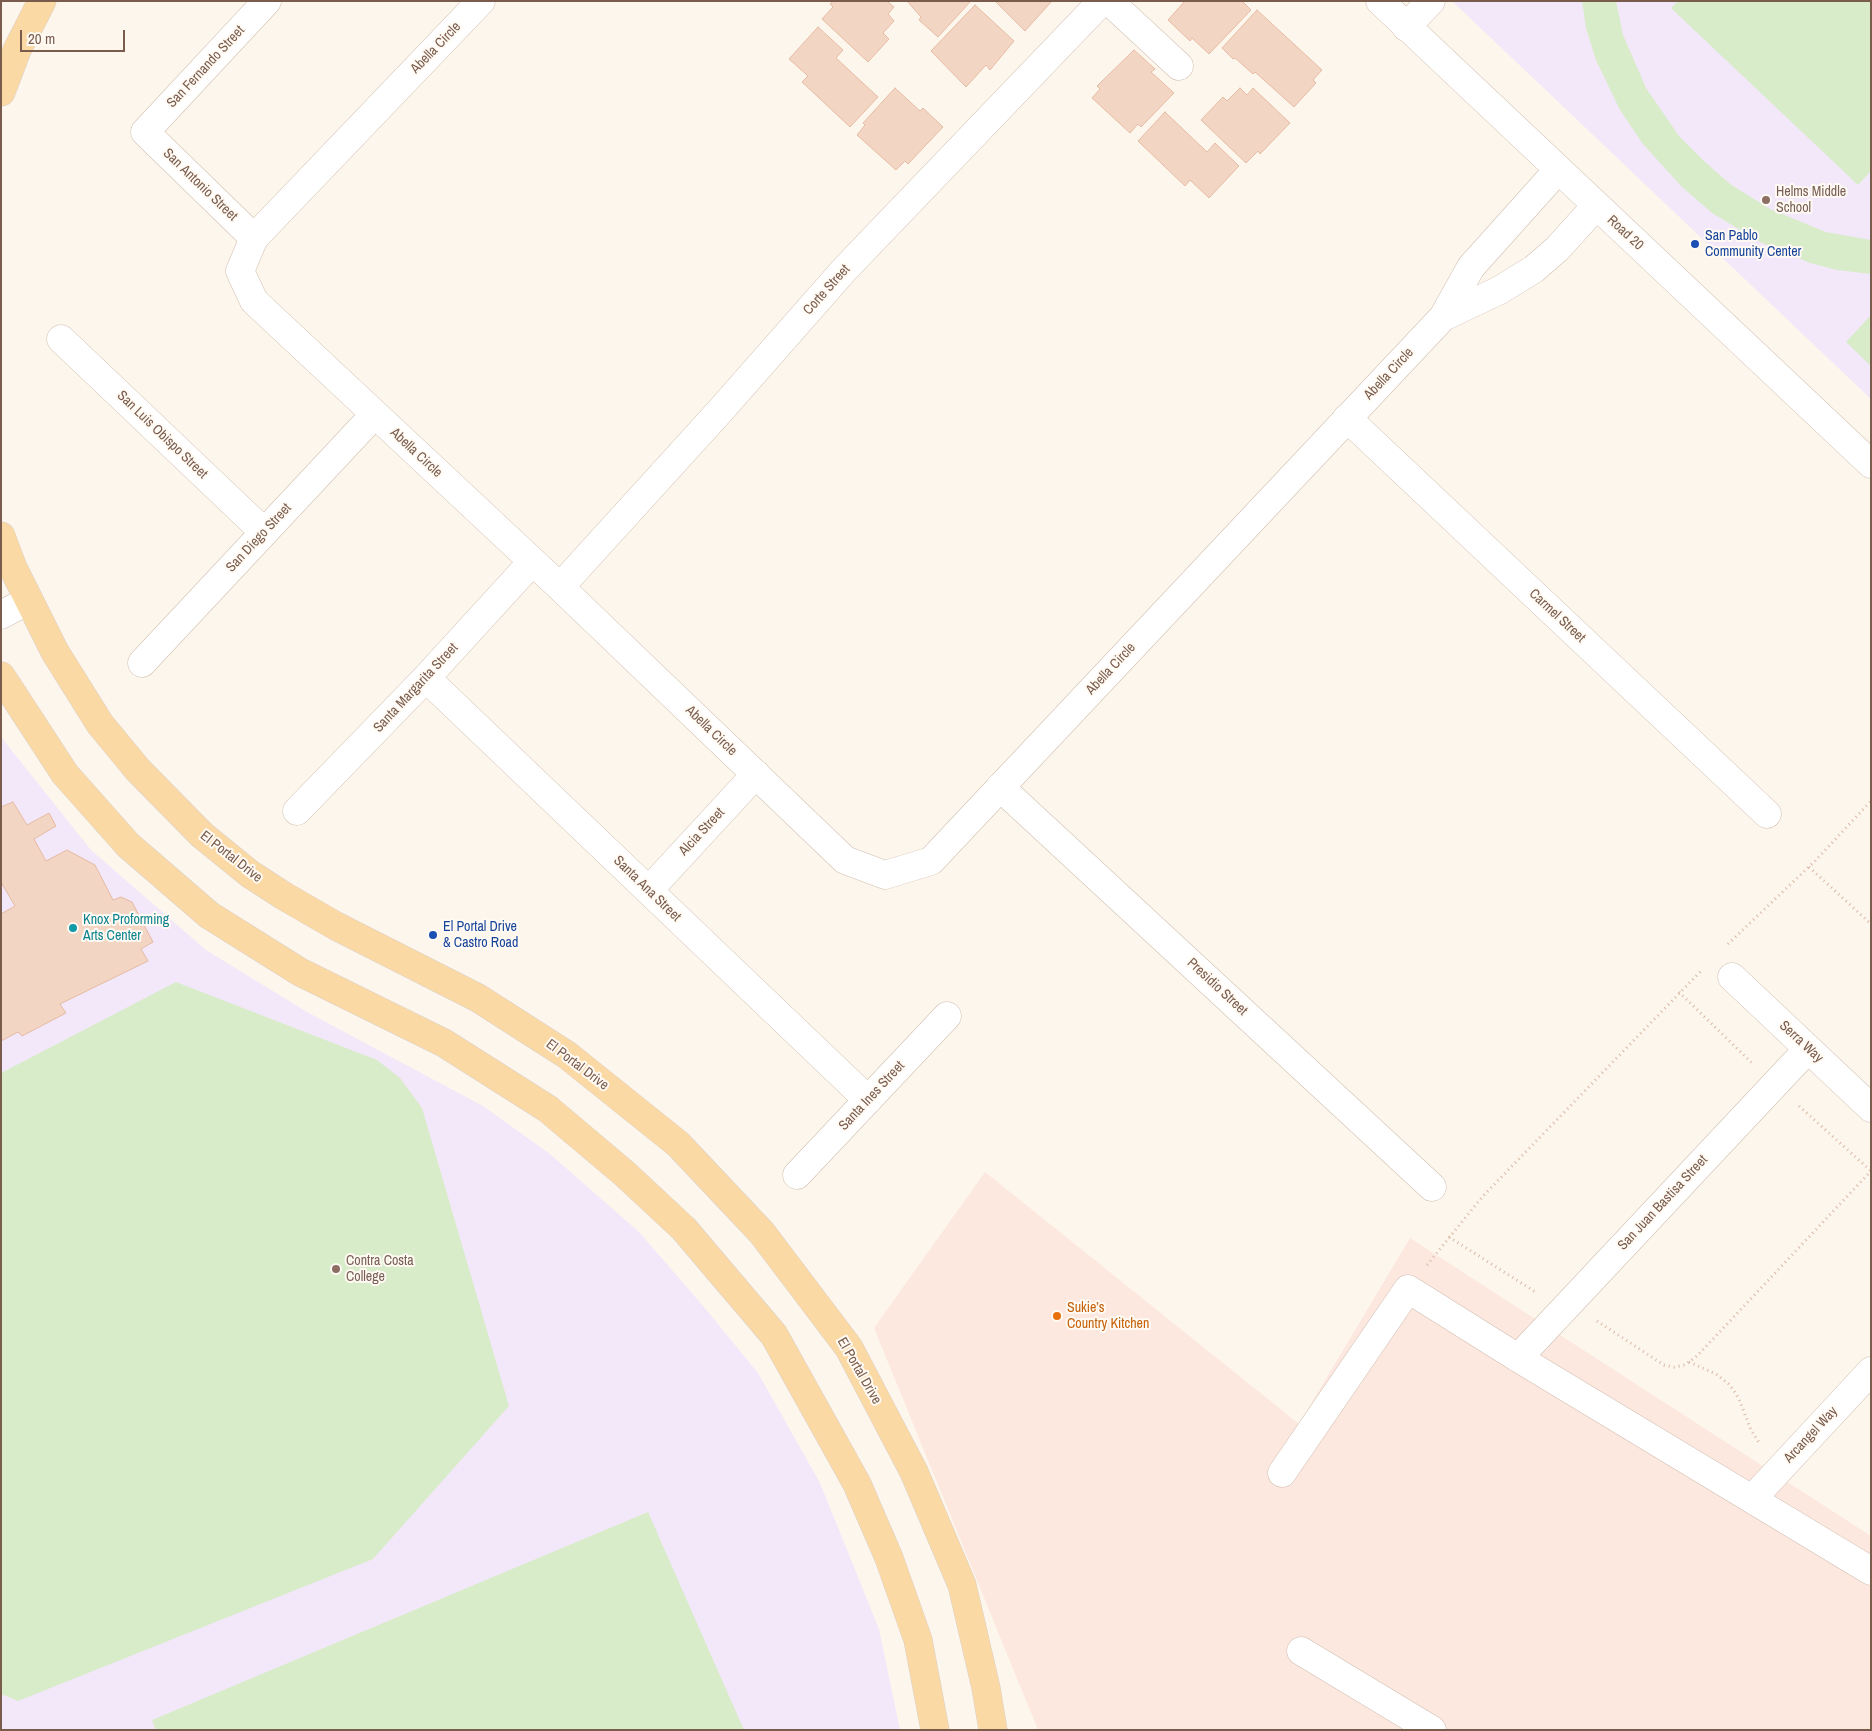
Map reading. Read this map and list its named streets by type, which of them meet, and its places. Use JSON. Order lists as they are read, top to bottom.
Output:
{
  "streets": {
    "main road": ["El Portal Drive"],
    "street": [
      "Abella Circle",
      "San Fernando Street",
      "San Antonio Street",
      "Road 20",
      "Corte Street",
      "San Luis Obispo Street",
      "San Diego Street",
      "Carmel Street",
      "Santa Margarita Street",
      "Alcia Street",
      "Santa Ana Street",
      "Presidio Street",
      "Serra Way",
      "Santa Ines Street",
      "San Juan Bastisa Street",
      "Arcangel Way"
    ]
  },
  "crossings": [
    ["Abella Circle", "San Antonio Street"],
    ["Abella Circle", "Road 20"],
    ["Abella Circle", "Corte Street"],
    ["Abella Circle", "San Diego Street"],
    ["Abella Circle", "Carmel Street"],
    ["Abella Circle", "Santa Margarita Street"],
    ["Abella Circle", "Alcia Street"],
    ["Abella Circle", "Presidio Street"],
    ["San Fernando Street", "San Antonio Street"],
    ["San Luis Obispo Street", "San Diego Street"],
    ["Santa Margarita Street", "Santa Ana Street"],
    ["Alcia Street", "Santa Ana Street"],
    ["Santa Ana Street", "Santa Ines Street"],
    ["Serra Way", "San Juan Bastisa Street"]
  ],
  "places": [
    "Helms Middle School",
    "San Pablo Community Center",
    "Knox Proforming Arts Center",
    "El Portal Drive & Castro Road",
    "Contra Costa College",
    "Sukie’s Country Kitchen"
  ],
  "scale_bar": "20 m"
}
